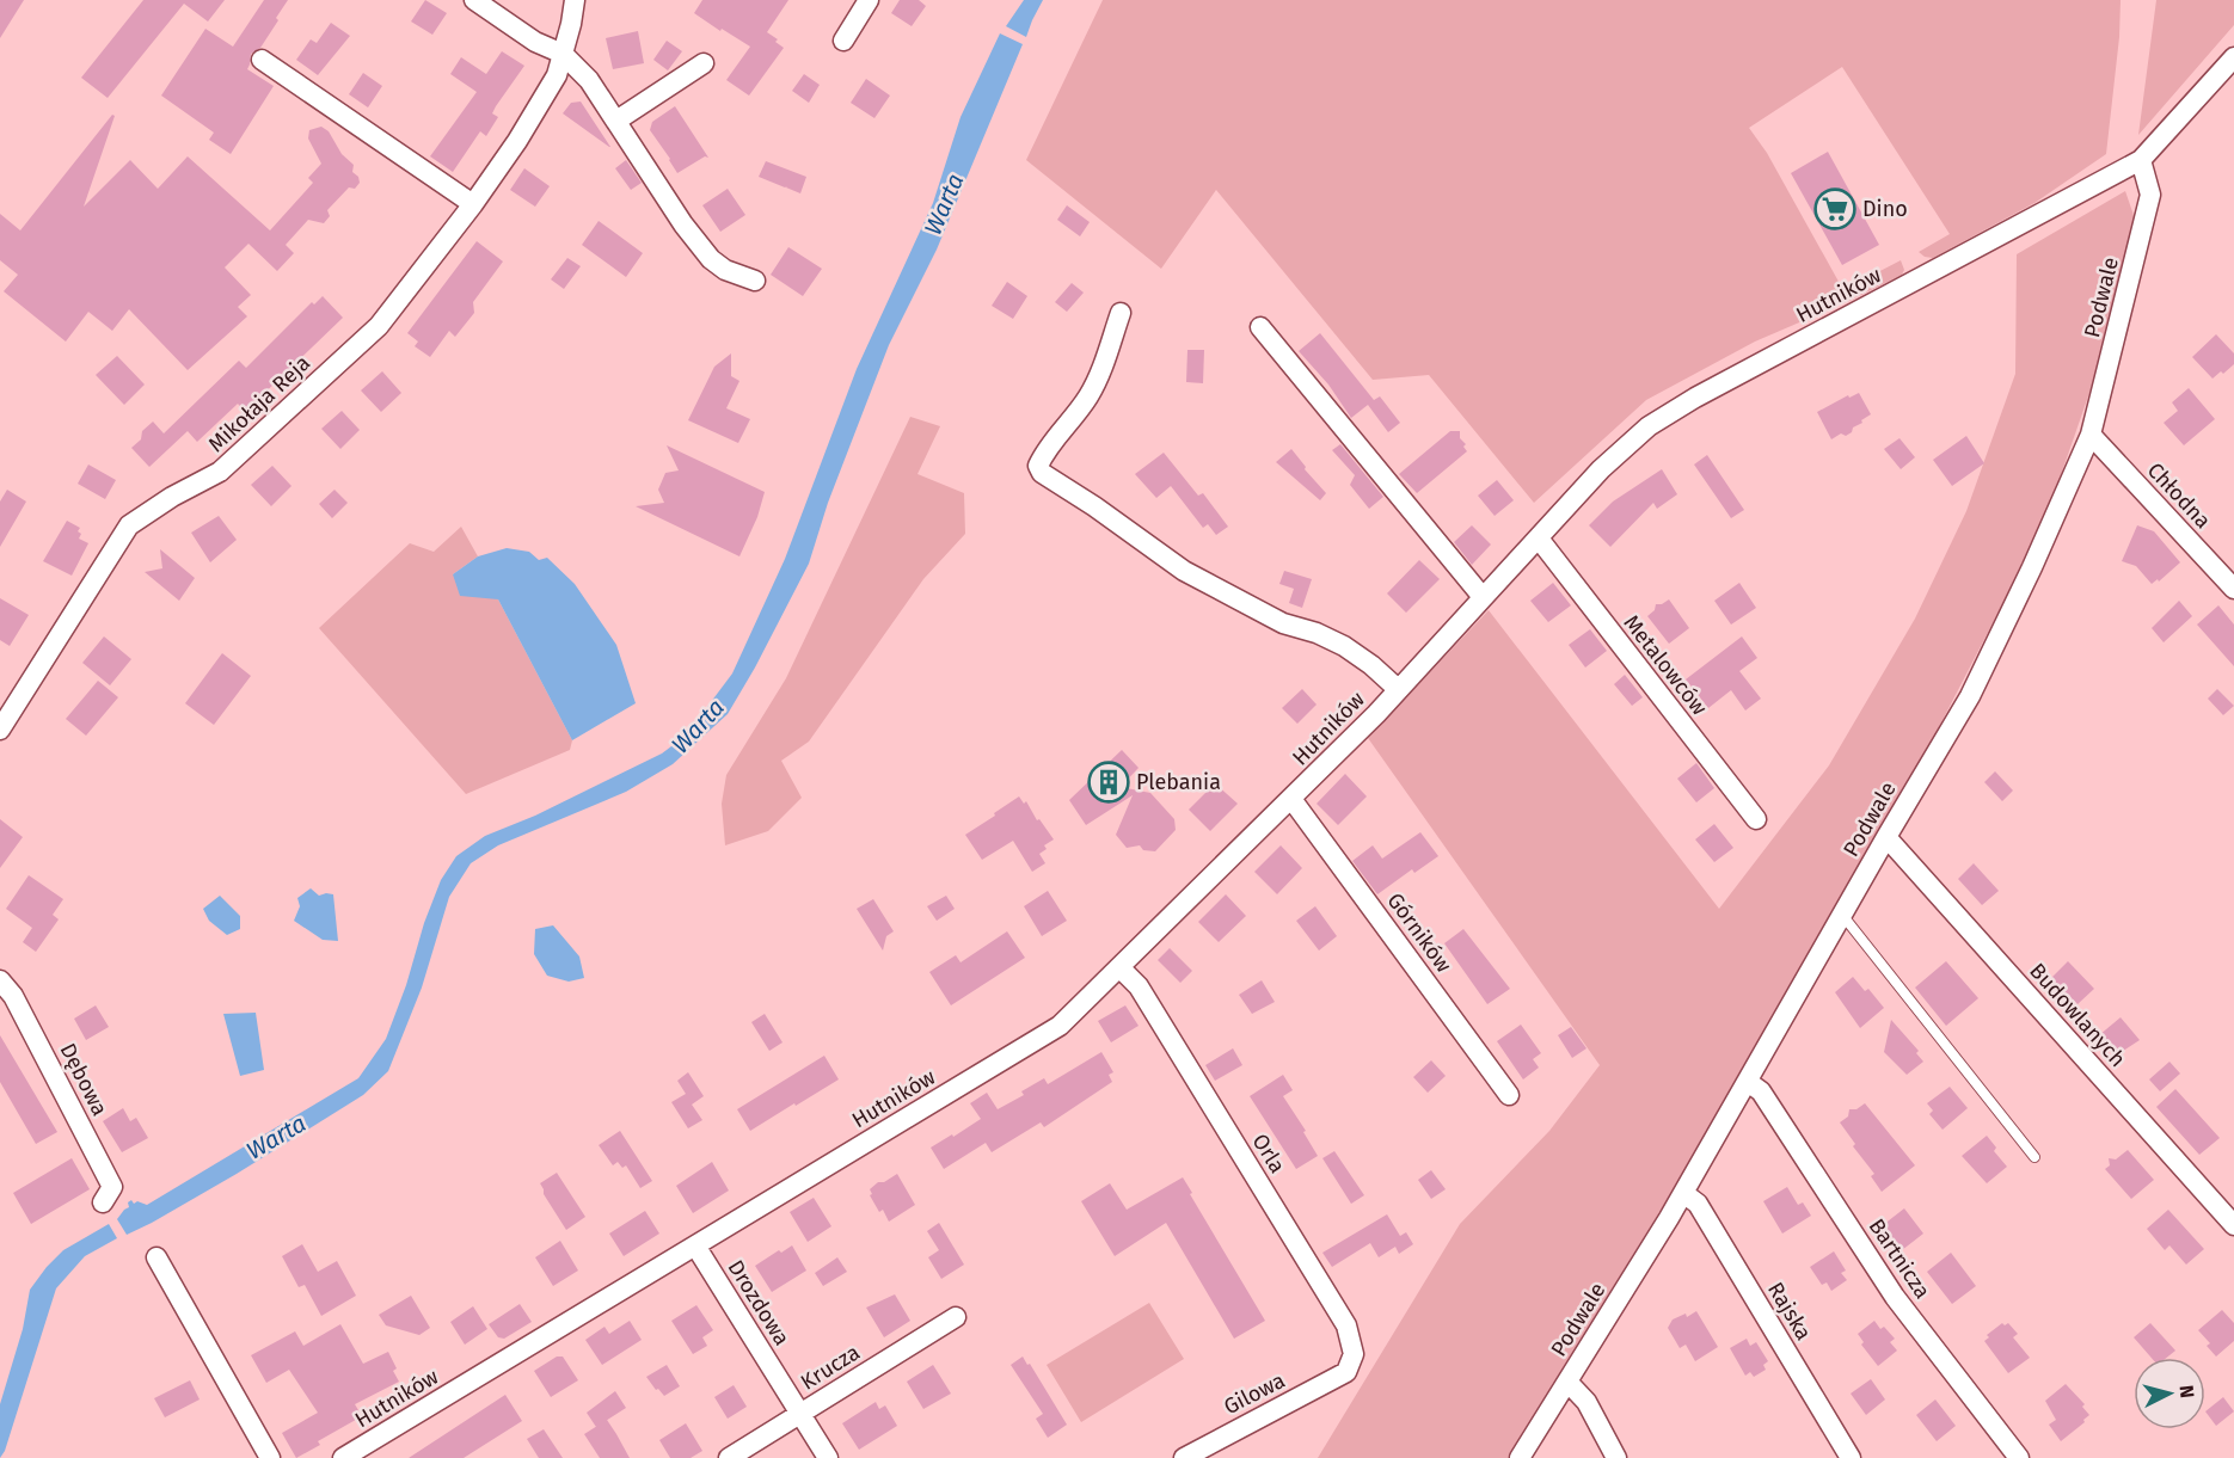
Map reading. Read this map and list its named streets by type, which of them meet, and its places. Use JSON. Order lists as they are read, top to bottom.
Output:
{
  "streets": {
    "street": [
      "Hutników",
      "Podwale",
      "Mikołaja Reja",
      "Chłodna",
      "Metalowców",
      "Górników",
      "Budowlanych",
      "Dębowa",
      "Orla",
      "Bartnicza",
      "Drozdowa",
      "Rajska",
      "Krucza",
      "Gilowa"
    ]
  },
  "crossings": [
    ["Hutników", "Podwale"],
    ["Hutników", "Metalowców"],
    ["Hutników", "Górników"],
    ["Hutników", "Orla"],
    ["Hutników", "Drozdowa"],
    ["Podwale", "Chłodna"],
    ["Podwale", "Budowlanych"],
    ["Podwale", "Bartnicza"],
    ["Podwale", "Rajska"],
    ["Orla", "Gilowa"],
    ["Drozdowa", "Krucza"]
  ],
  "water": ["Warta"],
  "places": {
    "supermarket": ["Dino"],
    "building": ["Plebania"]
  },
  "north": "right"
}
